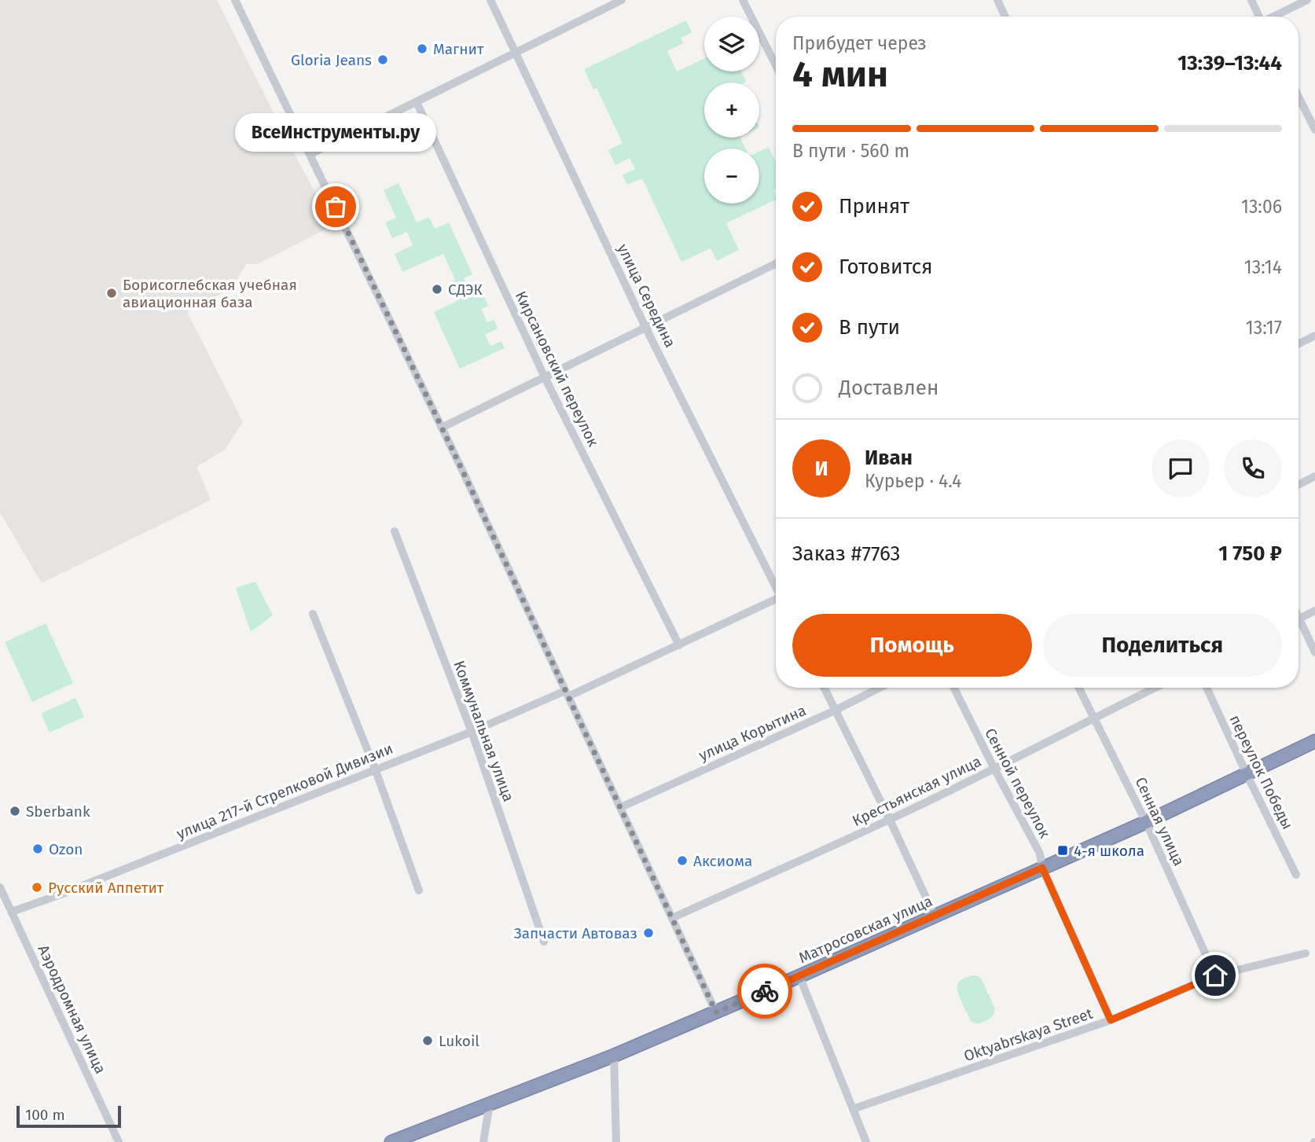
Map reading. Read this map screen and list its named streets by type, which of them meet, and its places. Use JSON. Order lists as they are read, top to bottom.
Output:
{
  "streets": {
    "highway": ["Матросовская улица"],
    "street": [
      "улица Середина",
      "Кирсановский переулок",
      "Коммунальная улица",
      "улица Корытина",
      "переулок Победы",
      "Сенной переулок",
      "улица 217-й Стрелковой Дивизии",
      "Крестьянская улица",
      "Сенная улица",
      "Аэродромная улица",
      "Oktyabrskaya Street"
    ]
  },
  "crossings": [
    ["Кирсановский переулок", "улица 217-й Стрелковой Дивизии"],
    ["Коммунальная улица", "улица 217-й Стрелковой Дивизии"],
    ["переулок Победы", "Матросовская улица"],
    ["Сенной переулок", "Крестьянская улица"],
    ["Сенной переулок", "Матросовская улица"],
    ["Сенной переулок", "Oktyabrskaya Street"],
    ["улица 217-й Стрелковой Дивизии", "Аэродромная улица"],
    ["Крестьянская улица", "Сенная улица"],
    ["Сенная улица", "Матросовская улица"],
    ["Сенная улица", "Oktyabrskaya Street"]
  ],
  "places": {
    "other": [
      "Магнит",
      "Gloria Jeans",
      "ВсеИнструменты.ру",
      "СДЭК",
      "Борисоглебская учебная авиационная база",
      "Sberbank",
      "Ozon",
      "Аксиома",
      "Русский Аппетит",
      "Запчасти Автоваз",
      "Lukoil"
    ],
    "transit": ["4-я школа"]
  },
  "scale_bar": "100 m",
  "page": {
    "map_buttons": ["+", "−"],
    "heading": ["4 мин", "Прибудет через", "13:39–13:44"],
    "panel": [
      "Иван",
      "Курьер · 4.4",
      "Заказ #7763",
      "1 750 ₽"
    ],
    "bar": "В пути · 560 m",
    "bubble": "ВсеИнструменты.ру",
    "list": [
      ["Принят", "13:06"],
      ["Готовится", "13:14"],
      ["В пути", "13:17"],
      "Доставлен"
    ],
    "round": "И",
    "buttons": ["Помощь", "Поделиться"],
    "scale": "100 m"
  }
}
